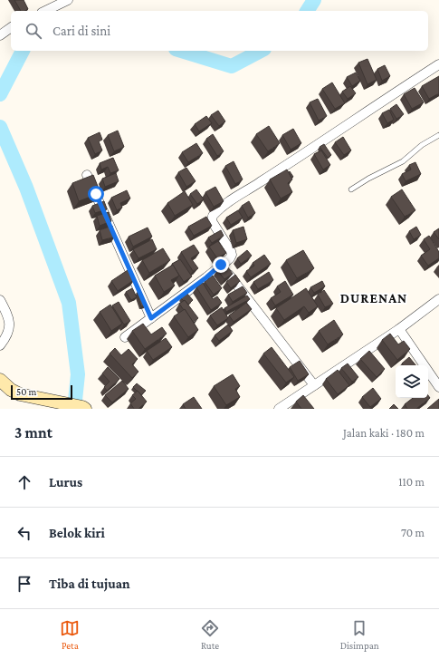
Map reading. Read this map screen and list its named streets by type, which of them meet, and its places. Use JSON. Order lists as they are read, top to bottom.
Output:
{
  "districts": ["DURENAN"],
  "scale_bar": "50 m",
  "page": {
    "search": "Cari di sini",
    "scale": "50 m",
    "heading": ["3 mnt", "Jalan kaki · 180 m"],
    "list": [
      ["Lurus", "110 m"],
      ["Belok kiri", "70 m"],
      "Tiba di tujuan"
    ],
    "nav": ["Peta", "Rute", "Disimpan"]
  }
}
